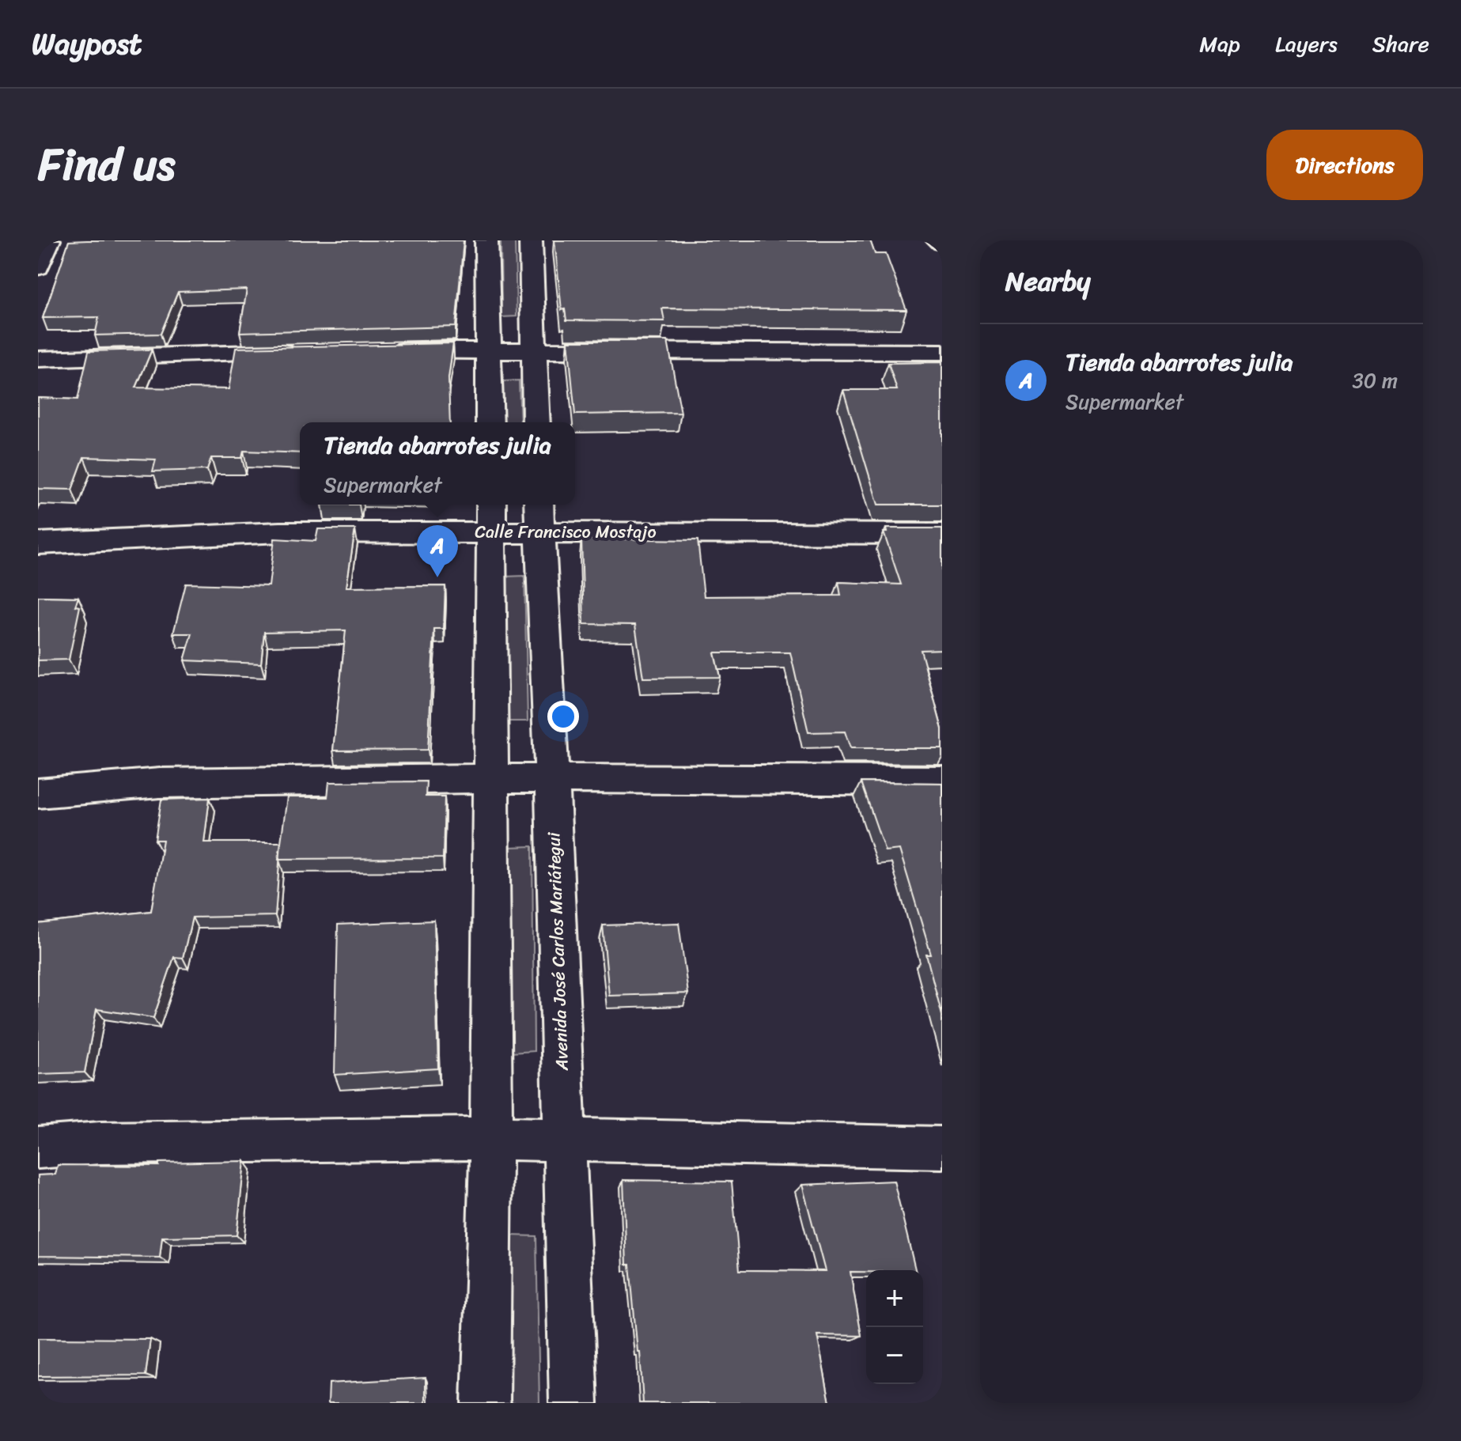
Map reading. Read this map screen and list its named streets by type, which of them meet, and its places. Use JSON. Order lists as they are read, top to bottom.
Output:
{
  "streets": {
    "street": ["Calle Francisco Mostajo", "Avenida José Carlos Mariátegui"]
  },
  "crossings": [
    ["Calle Francisco Mostajo", "Avenida José Carlos Mariátegui"]
  ],
  "page": {
    "header": "Waypost",
    "nav": ["Map", "Layers", "Share"],
    "title": "Find us",
    "buttons": "Directions",
    "heading": "Nearby",
    "list": [
      {
        "mark": "A",
        "name": "Tienda abarrotes julia",
        "note": "Supermarket",
        "value": "30 m"
      }
    ],
    "popup": ["Tienda abarrotes julia", "Supermarket"],
    "pins": "A",
    "map_buttons": ["+", "−"]
  }
}
